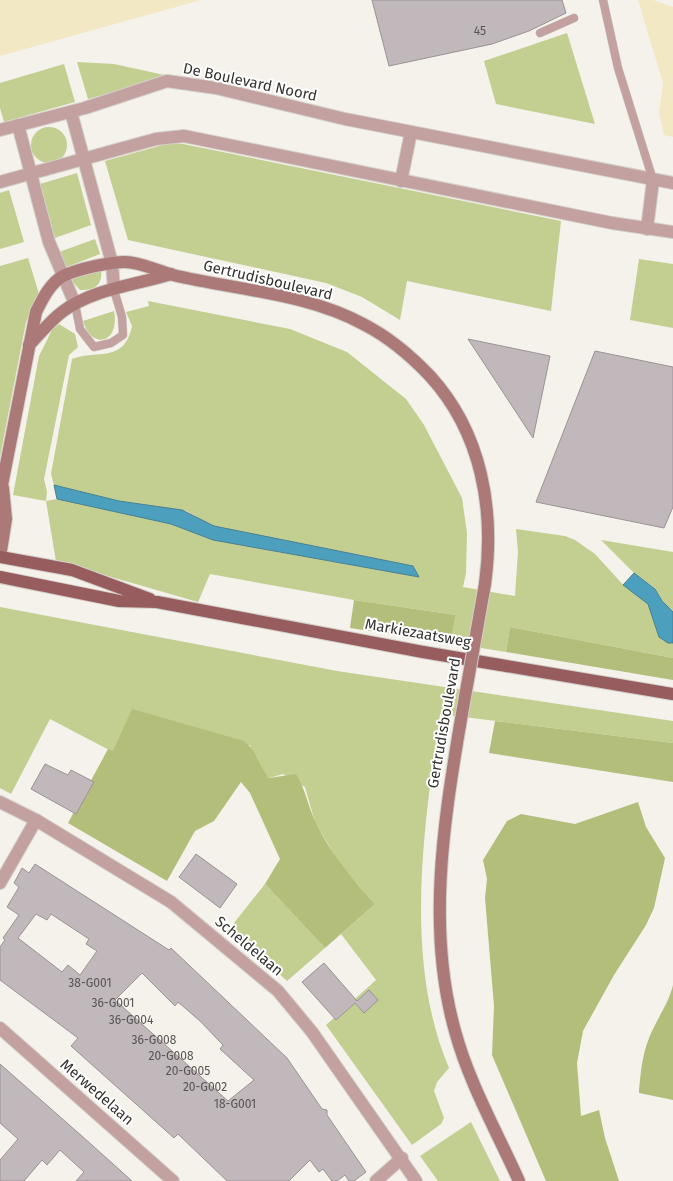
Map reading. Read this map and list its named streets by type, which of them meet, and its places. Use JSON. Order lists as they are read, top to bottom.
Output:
{
  "streets": {
    "main road": ["Markiezaatsweg"],
    "street": [
      "De Boulevard Noord",
      "Gertrudisboulevard",
      "Scheldelaan",
      "Merwedelaan"
    ]
  },
  "house_numbers": [
    "45",
    "38-G001",
    "36-G001",
    "36-G004",
    "36-G008",
    "20-G008",
    "20-G005",
    "20-G002",
    "18-G001"
  ]
}
